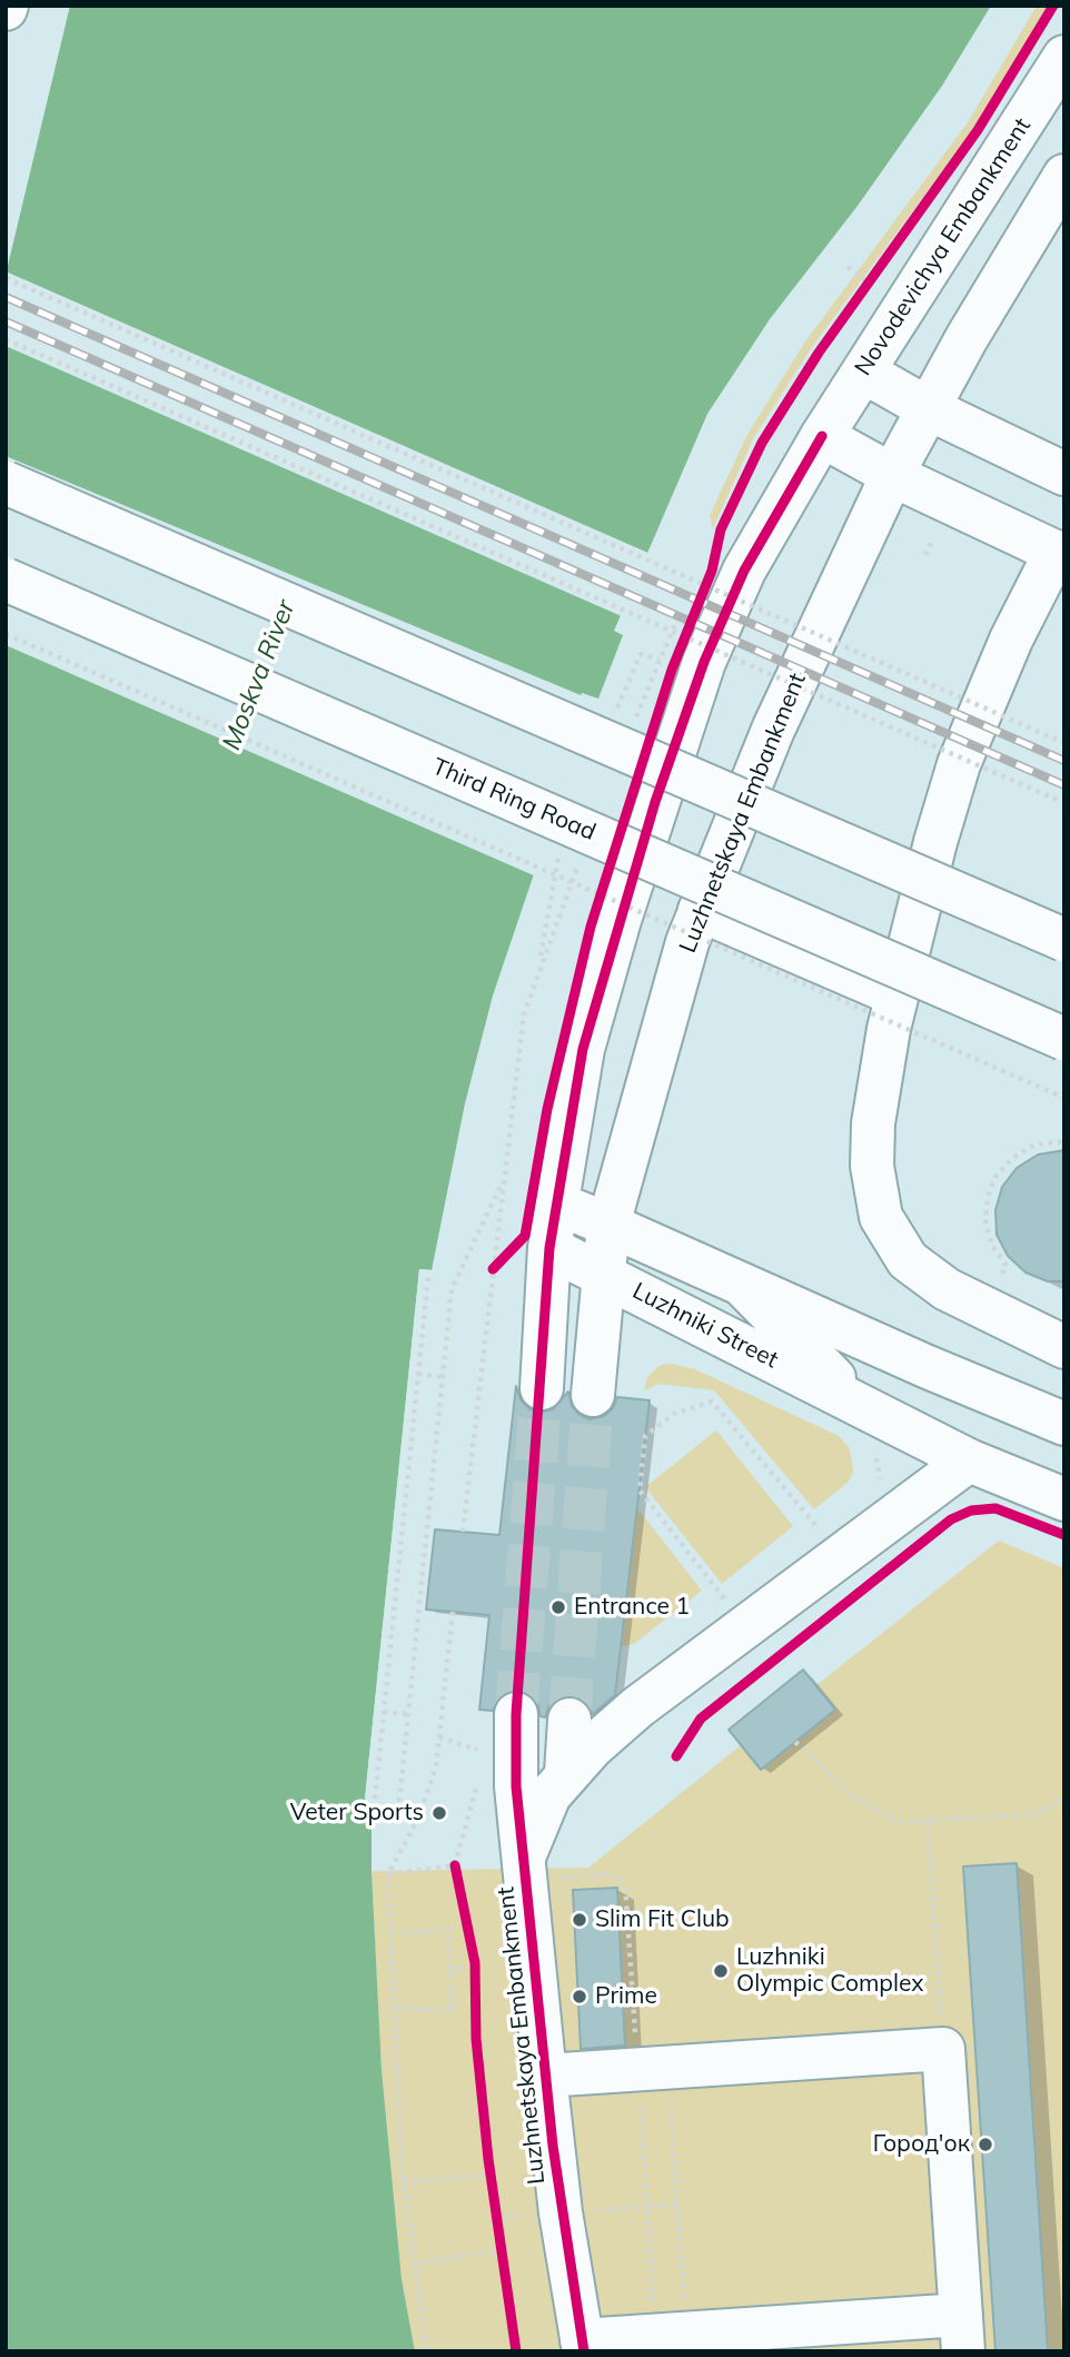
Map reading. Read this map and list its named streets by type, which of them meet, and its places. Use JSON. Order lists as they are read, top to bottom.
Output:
{
  "streets": {
    "main road": [
      "Novodevichya Embankment",
      "Third Ring Road",
      "Luzhnetskaya Embankment",
      "Luzhniki Street"
    ]
  },
  "crossings": [
    ["Luzhnetskaya Embankment", "Luzhniki Street"]
  ],
  "water": ["Moskva River"],
  "places": [
    "Entrance 1",
    "Veter Sports",
    "Slim Fit Club",
    "Luzhniki Olympic Complex",
    "Prime",
    "Город'ок"
  ]
}
